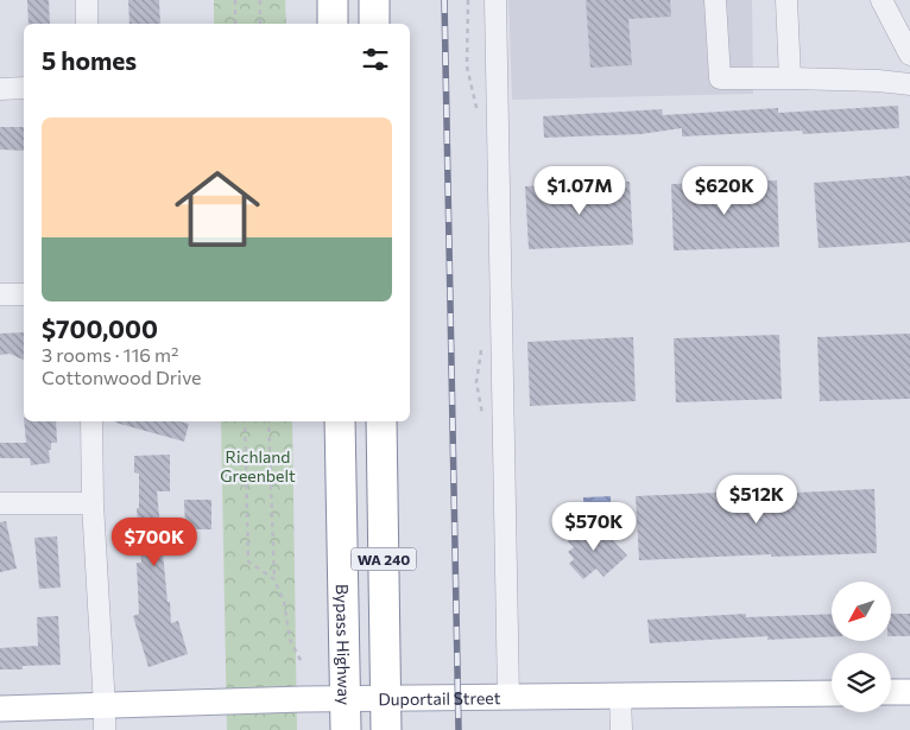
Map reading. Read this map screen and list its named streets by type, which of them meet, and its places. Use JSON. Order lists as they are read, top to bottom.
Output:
{
  "streets": {
    "highway": ["WA 240", "Bypass Highway"],
    "main road": ["Duportail Street"]
  },
  "crossings": [
    ["WA 240", "Duportail Street"],
    ["Bypass Highway", "Duportail Street"]
  ],
  "parks": ["Richland Greenbelt"],
  "north": "bottom left",
  "page": {
    "heading": "5 homes",
    "list": [
      {
        "name": "$700,000",
        "note": "3 rooms · 116 m² · Cottonwood Drive"
      }
    ],
    "price": [
      "$1.07M",
      "$620K",
      "$512K",
      "$570K",
      "$700K"
    ]
  }
}
